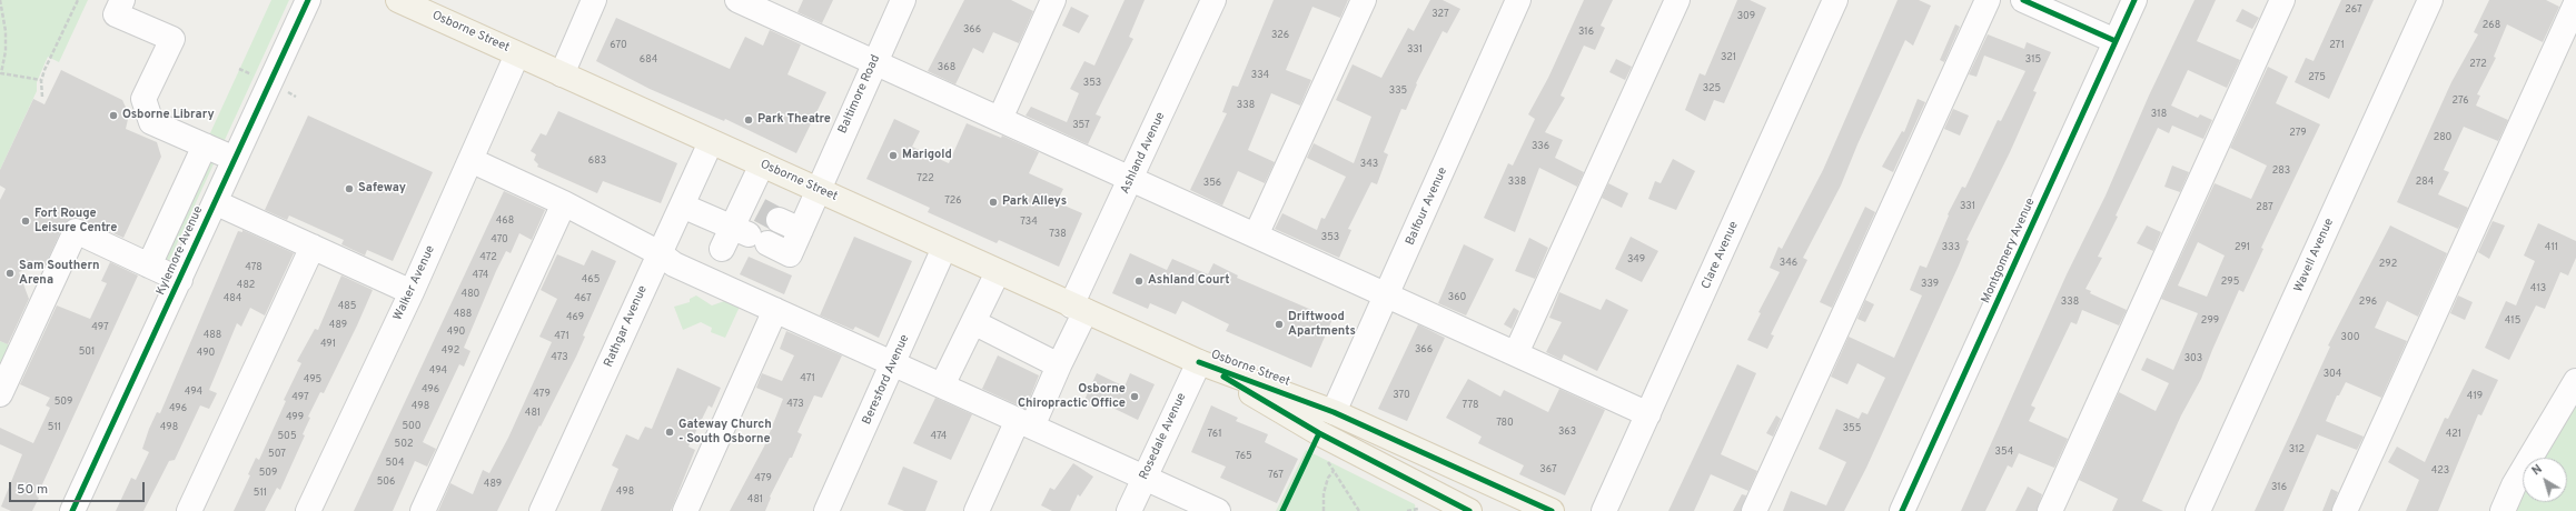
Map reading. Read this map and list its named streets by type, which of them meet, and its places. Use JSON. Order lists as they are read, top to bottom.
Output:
{
  "streets": {
    "main road": ["Osborne Street"],
    "street": [
      "Baltimore Road",
      "Ashland Avenue",
      "Balfour Avenue",
      "Kylemore Avenue",
      "Montgomery Avenue",
      "Clare Avenue",
      "Wavell Avenue",
      "Walker Avenue",
      "Rathgar Avenue",
      "Beresford Avenue",
      "Rosedale Avenue"
    ]
  },
  "crossings": [
    ["Osborne Street", "Baltimore Road"],
    ["Osborne Street", "Ashland Avenue"],
    ["Osborne Street", "Balfour Avenue"],
    ["Osborne Street", "Walker Avenue"],
    ["Osborne Street", "Rathgar Avenue"],
    ["Osborne Street", "Beresford Avenue"],
    ["Osborne Street", "Rosedale Avenue"]
  ],
  "places": [
    "Osborne Library",
    "Park Theatre",
    "Marigold",
    "Safeway",
    "Park Alleys",
    "Fort Rouge Leisure Centre",
    "Sam Southern Arena",
    "Ashland Court",
    "Driftwood Apartments",
    "Osborne Chiropractic Office",
    "Gateway Church - South Osborne"
  ],
  "house_numbers": [
    "267",
    "327",
    "309",
    "268",
    "366",
    "316",
    "326",
    "670",
    "271",
    "331",
    "321",
    "684",
    "315",
    "272",
    "368",
    "334",
    "275",
    "353",
    "325",
    "335",
    "276",
    "338",
    "318",
    "357",
    "279",
    "280",
    "336",
    "683",
    "343",
    "283",
    "722",
    "338",
    "284",
    "356",
    "726",
    "331",
    "287",
    "468",
    "734",
    "738",
    "353",
    "470",
    "333",
    "291",
    "411",
    "472",
    "349",
    "346",
    "292",
    "478",
    "474",
    "465",
    "295",
    "339",
    "482",
    "413",
    "480",
    "360",
    "484",
    "467",
    "338",
    "296",
    "485",
    "488",
    "469",
    "299",
    "415",
    "489",
    "497",
    "490",
    "488",
    "471",
    "300",
    "491",
    "366",
    "492",
    "501",
    "490",
    "473",
    "303",
    "494",
    "304",
    "471",
    "495",
    "496",
    "494",
    "479",
    "370",
    "419",
    "497",
    "509",
    "473",
    "778",
    "498",
    "496",
    "481",
    "499",
    "780",
    "500",
    "511",
    "498",
    "355",
    "363",
    "761",
    "421",
    "505",
    "474",
    "502",
    "312",
    "354",
    "507",
    "765",
    "504",
    "367",
    "423",
    "509",
    "767",
    "479",
    "506",
    "489",
    "316",
    "498",
    "511",
    "481"
  ],
  "scale_bar": "50 m",
  "north": "top left"
}
